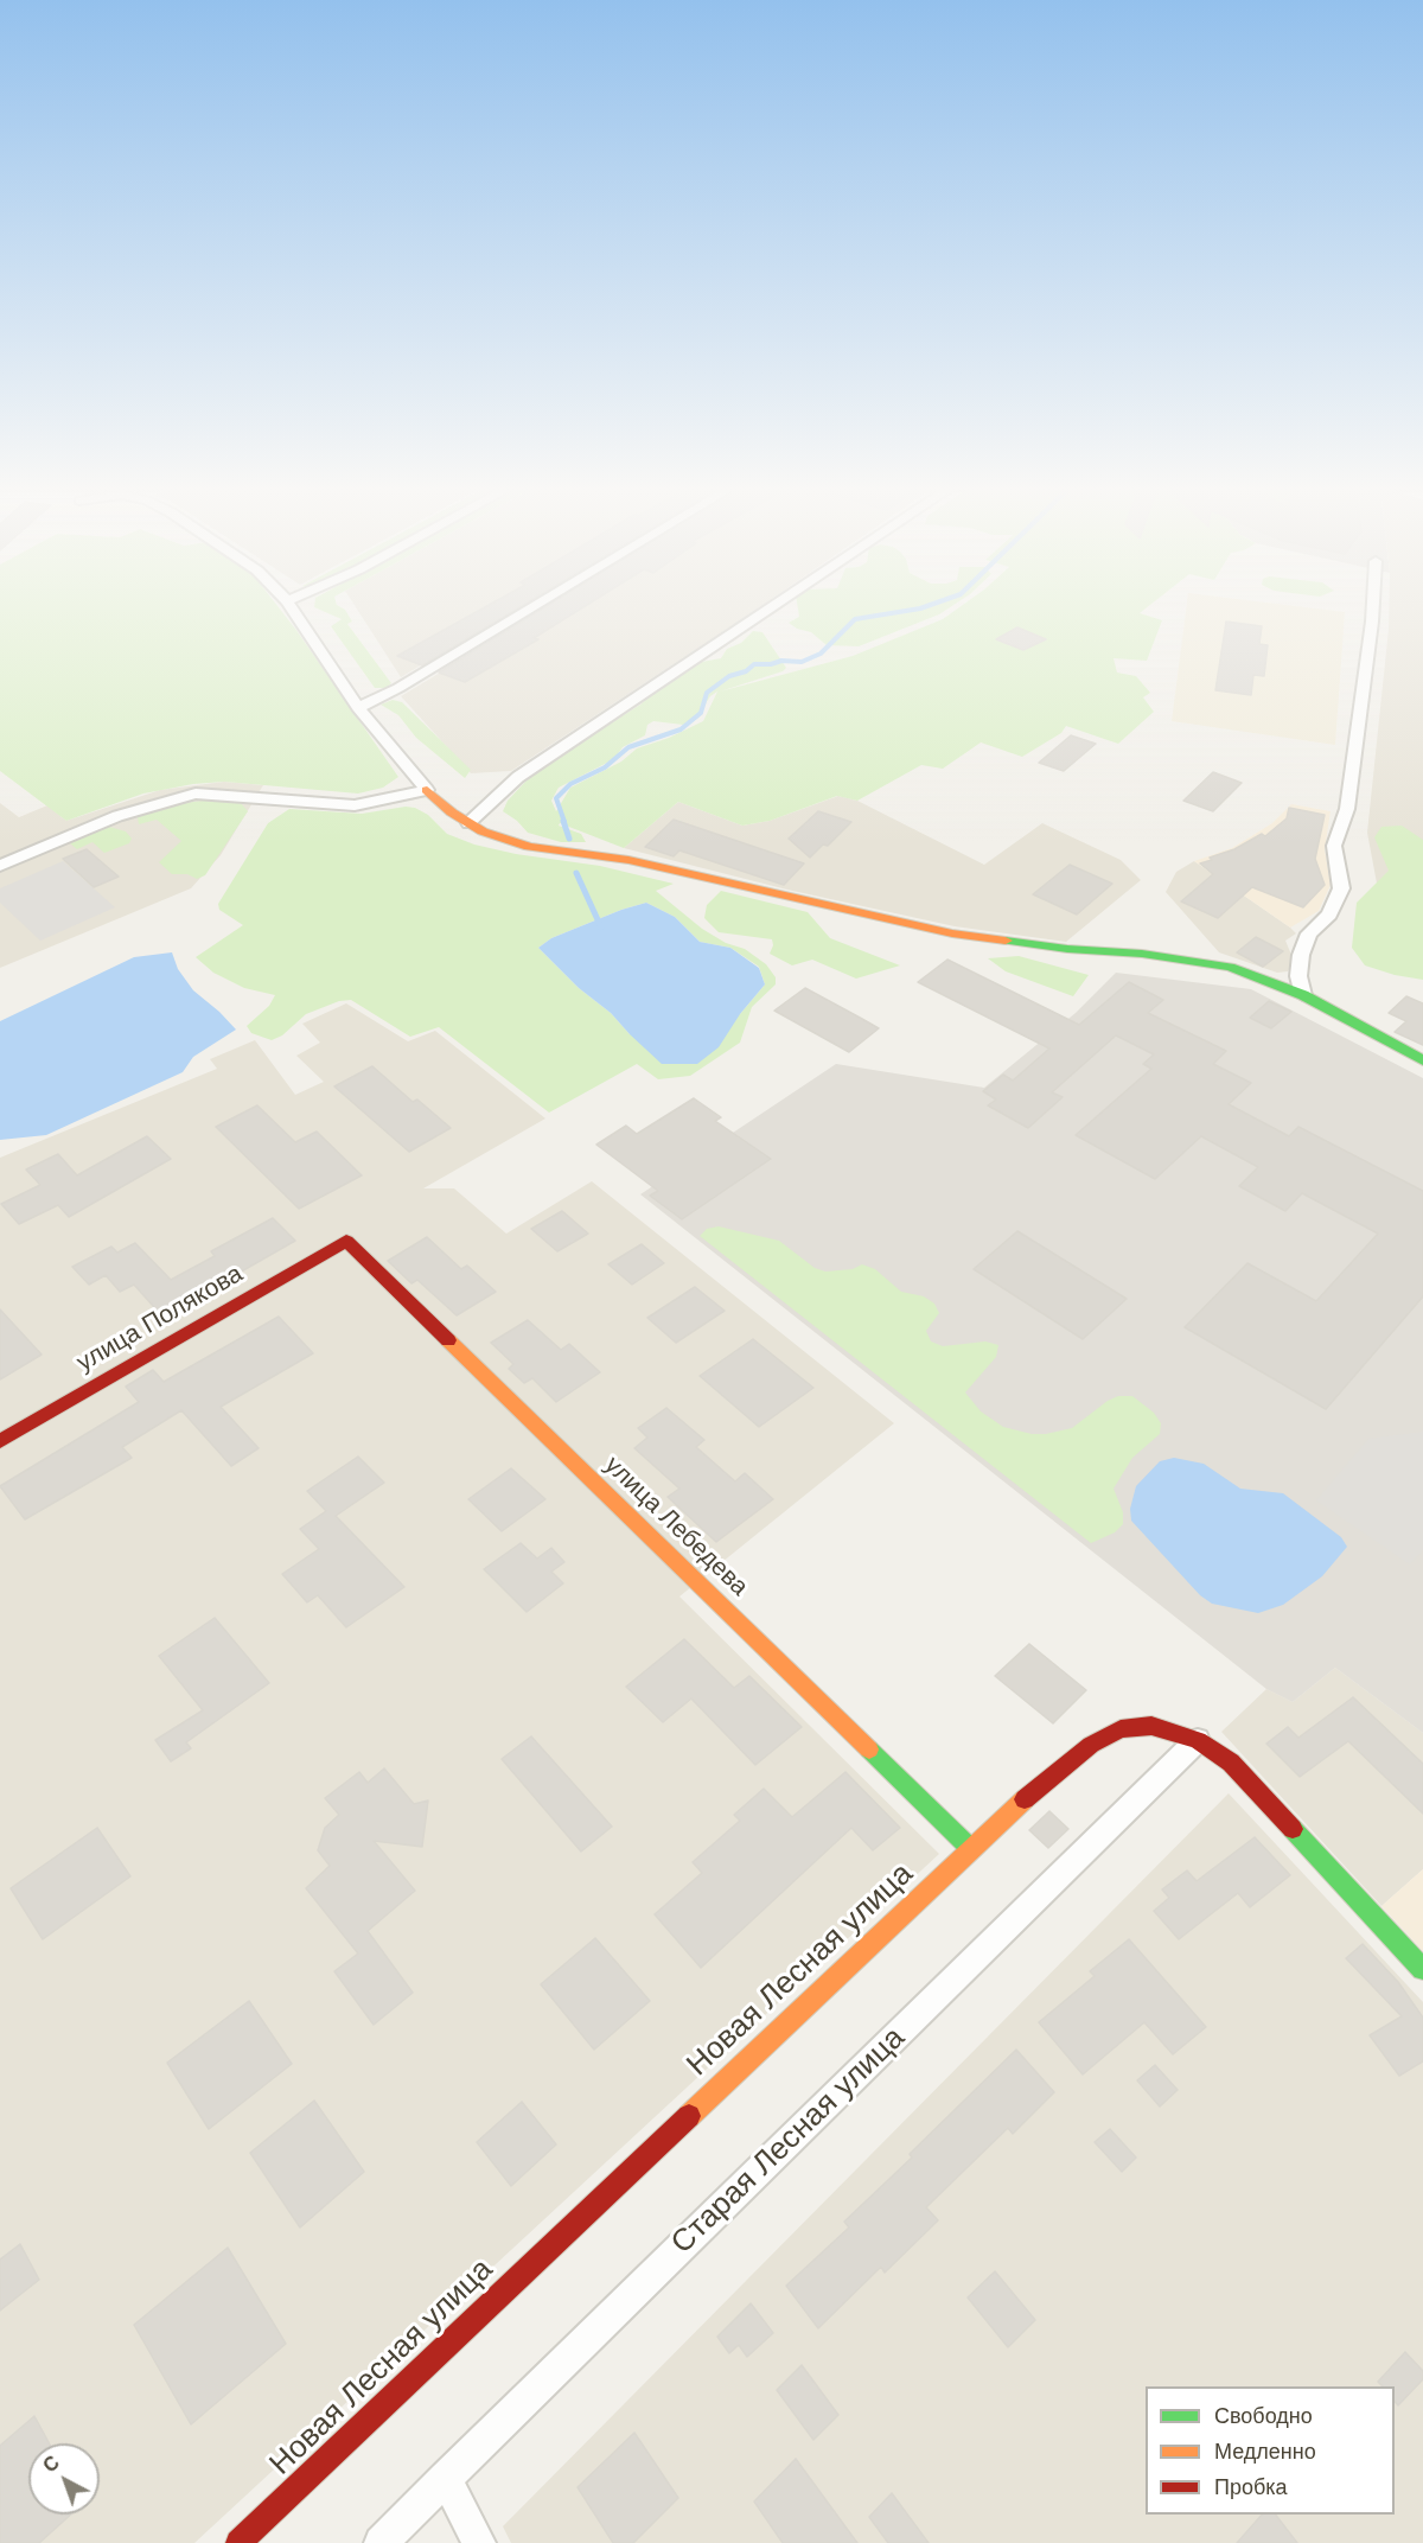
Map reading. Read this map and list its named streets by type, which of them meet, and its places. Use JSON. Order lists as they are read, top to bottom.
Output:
{
  "streets": {
    "street": [
      "улица Полякова",
      "улица Лебедева",
      "Новая Лесная улица",
      "Старая Лесная улица"
    ]
  },
  "crossings": [
    ["улица Полякова", "улица Лебедева"],
    ["улица Лебедева", "Новая Лесная улица"],
    ["Новая Лесная улица", "Старая Лесная улица"]
  ],
  "legend": ["Свободно", "Медленно", "Пробка"],
  "north": "top left"
}
